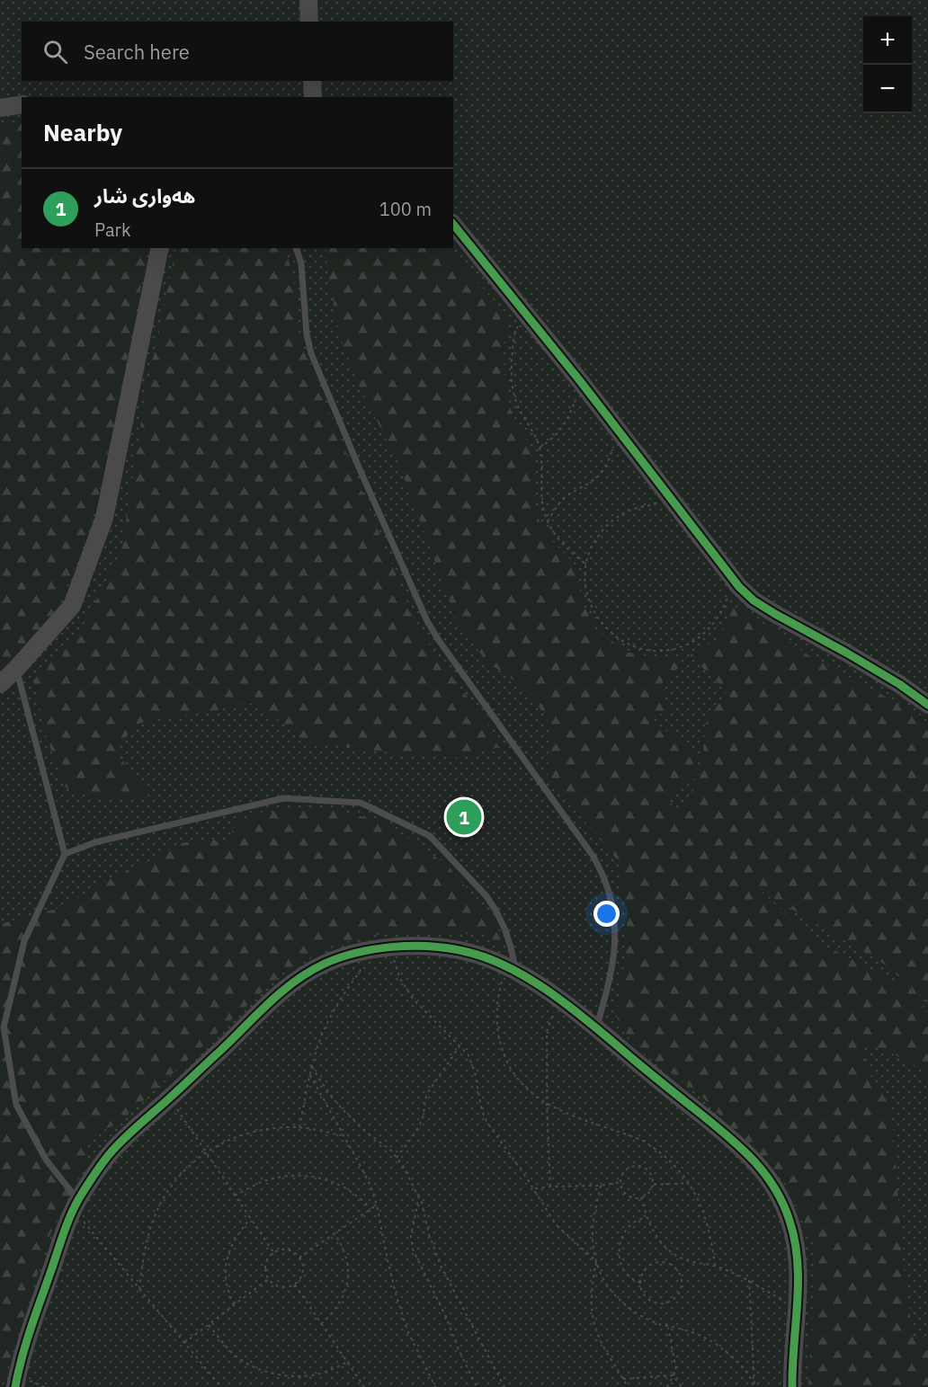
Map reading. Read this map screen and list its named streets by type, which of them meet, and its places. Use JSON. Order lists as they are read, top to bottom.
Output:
{
  "page": {
    "map_buttons": ["+", "−"],
    "search": "Search here",
    "heading": "Nearby",
    "list": [
      {
        "mark": "1",
        "name": "هەواری شار",
        "note": "Park",
        "value": "100 m"
      }
    ],
    "pins": "1"
  }
}
